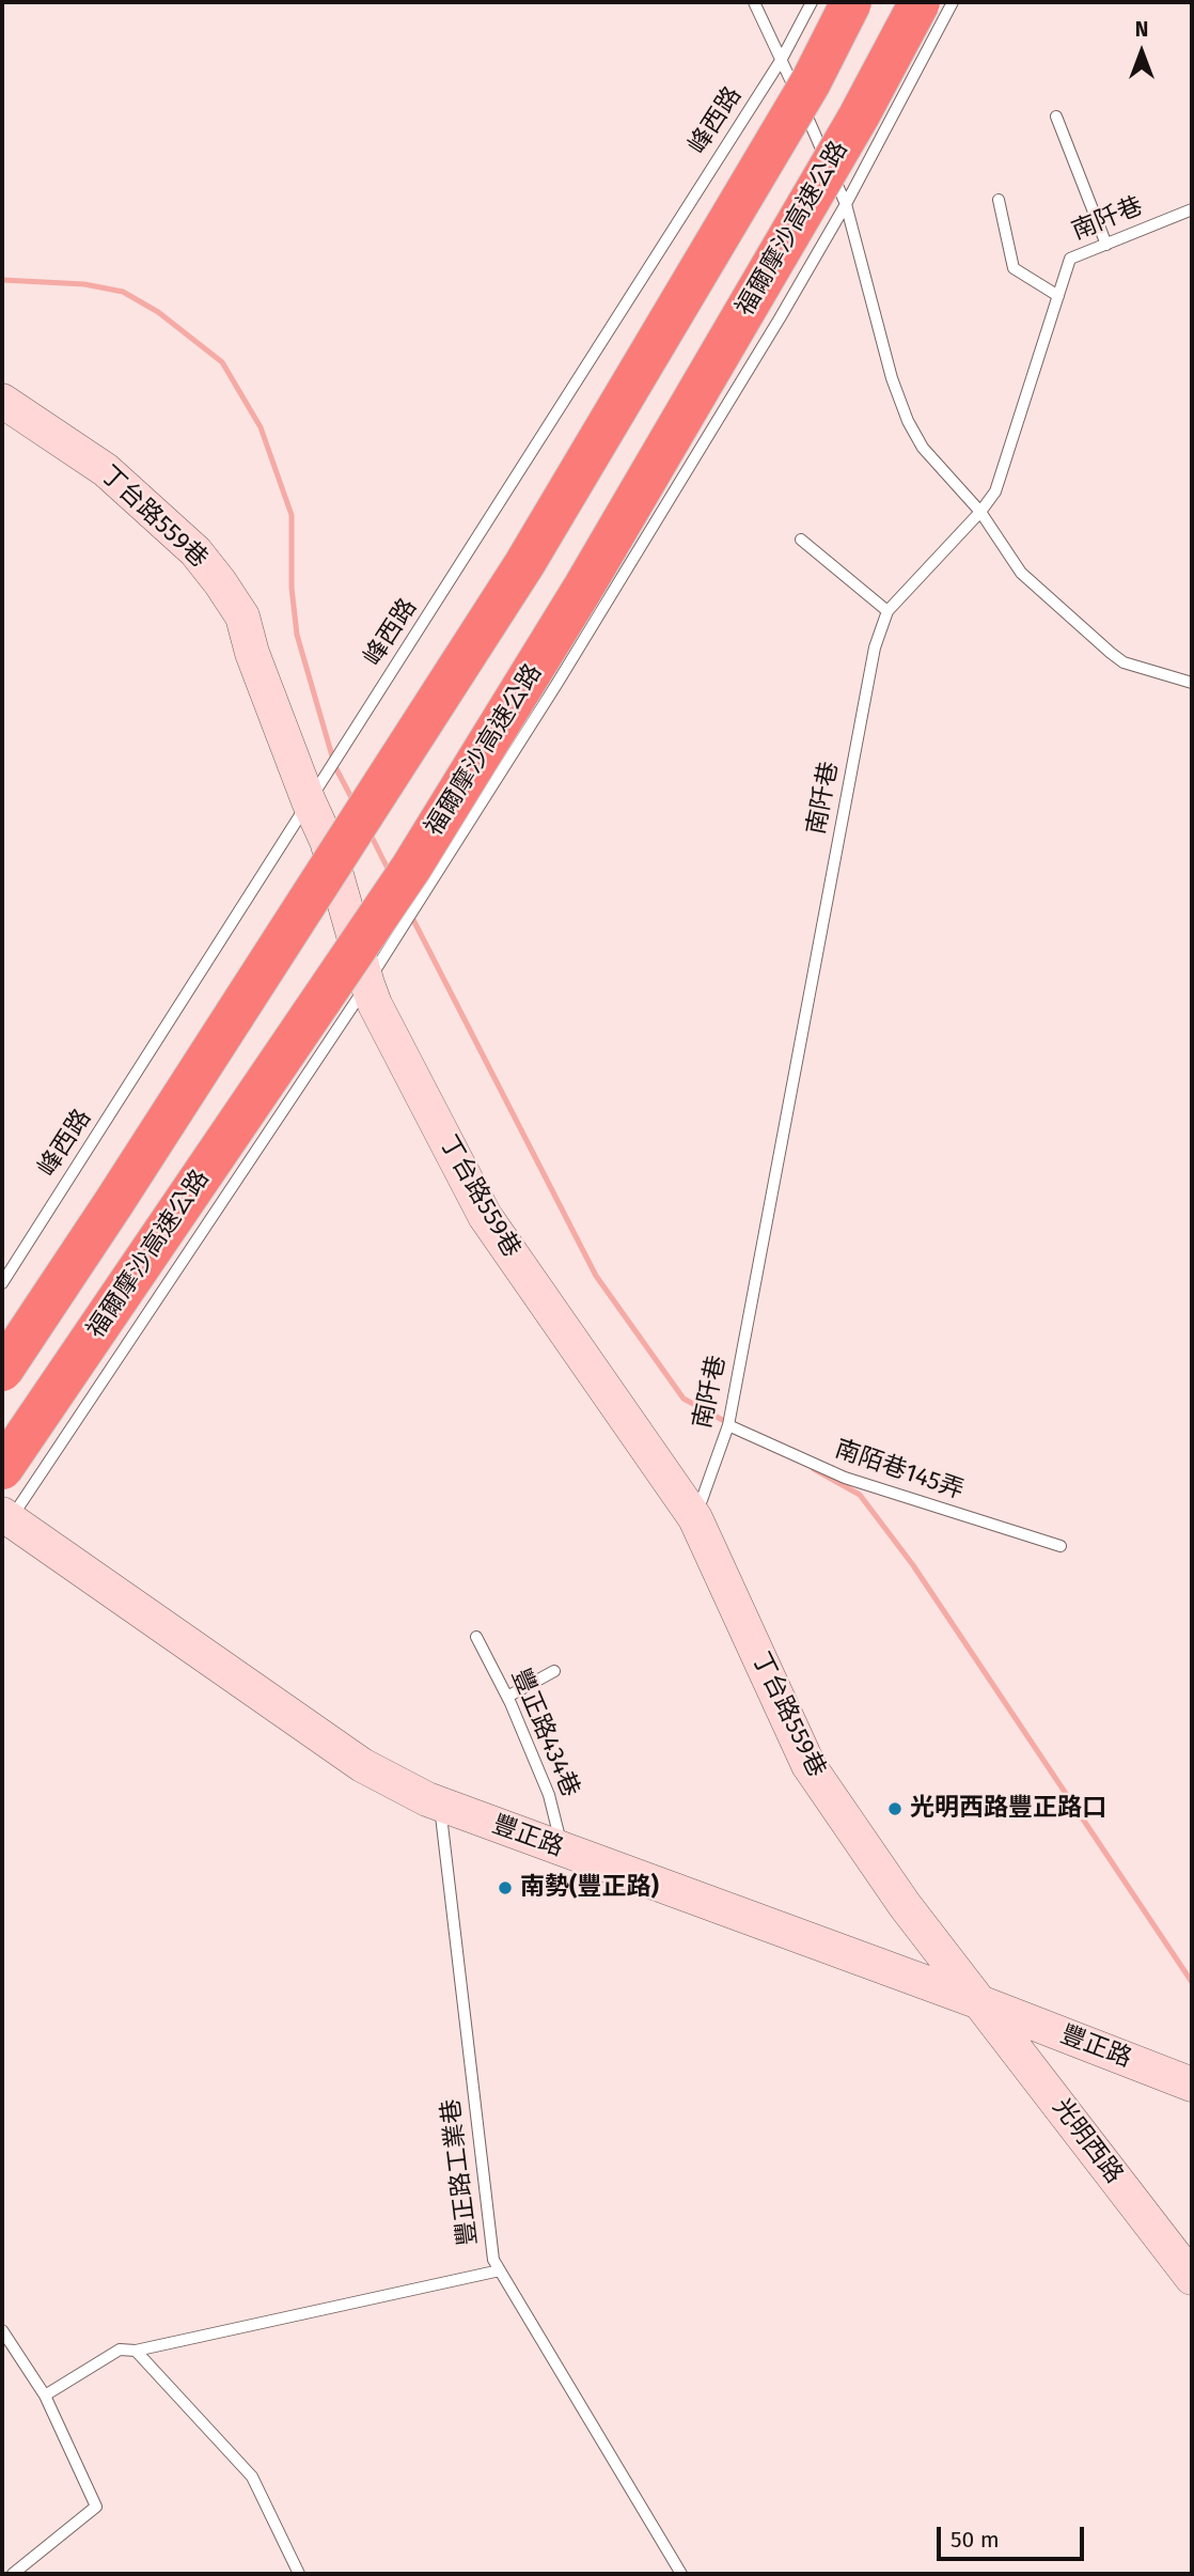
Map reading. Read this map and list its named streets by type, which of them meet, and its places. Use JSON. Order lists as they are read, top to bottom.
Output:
{
  "streets": {
    "highway": ["福爾摩沙高速公路"],
    "street": ["丁台路559巷", "豐正路", "光明西路"],
    "lane": [
      "峰西路",
      "南阡巷",
      "南陌巷145弄",
      "豐正路434巷",
      "豐正路工業巷"
    ]
  },
  "crossings": [
    ["峰西路", "丁台路559巷"],
    ["南阡巷", "丁台路559巷"],
    ["南阡巷", "南陌巷145弄"],
    ["丁台路559巷", "豐正路"],
    ["丁台路559巷", "光明西路"],
    ["豐正路434巷", "豐正路"],
    ["豐正路", "光明西路"],
    ["豐正路", "豐正路工業巷"]
  ],
  "places": ["光明西路豐正路口", "南勢(豐正路)"],
  "scale_bar": "50 m",
  "north": "top"
}
